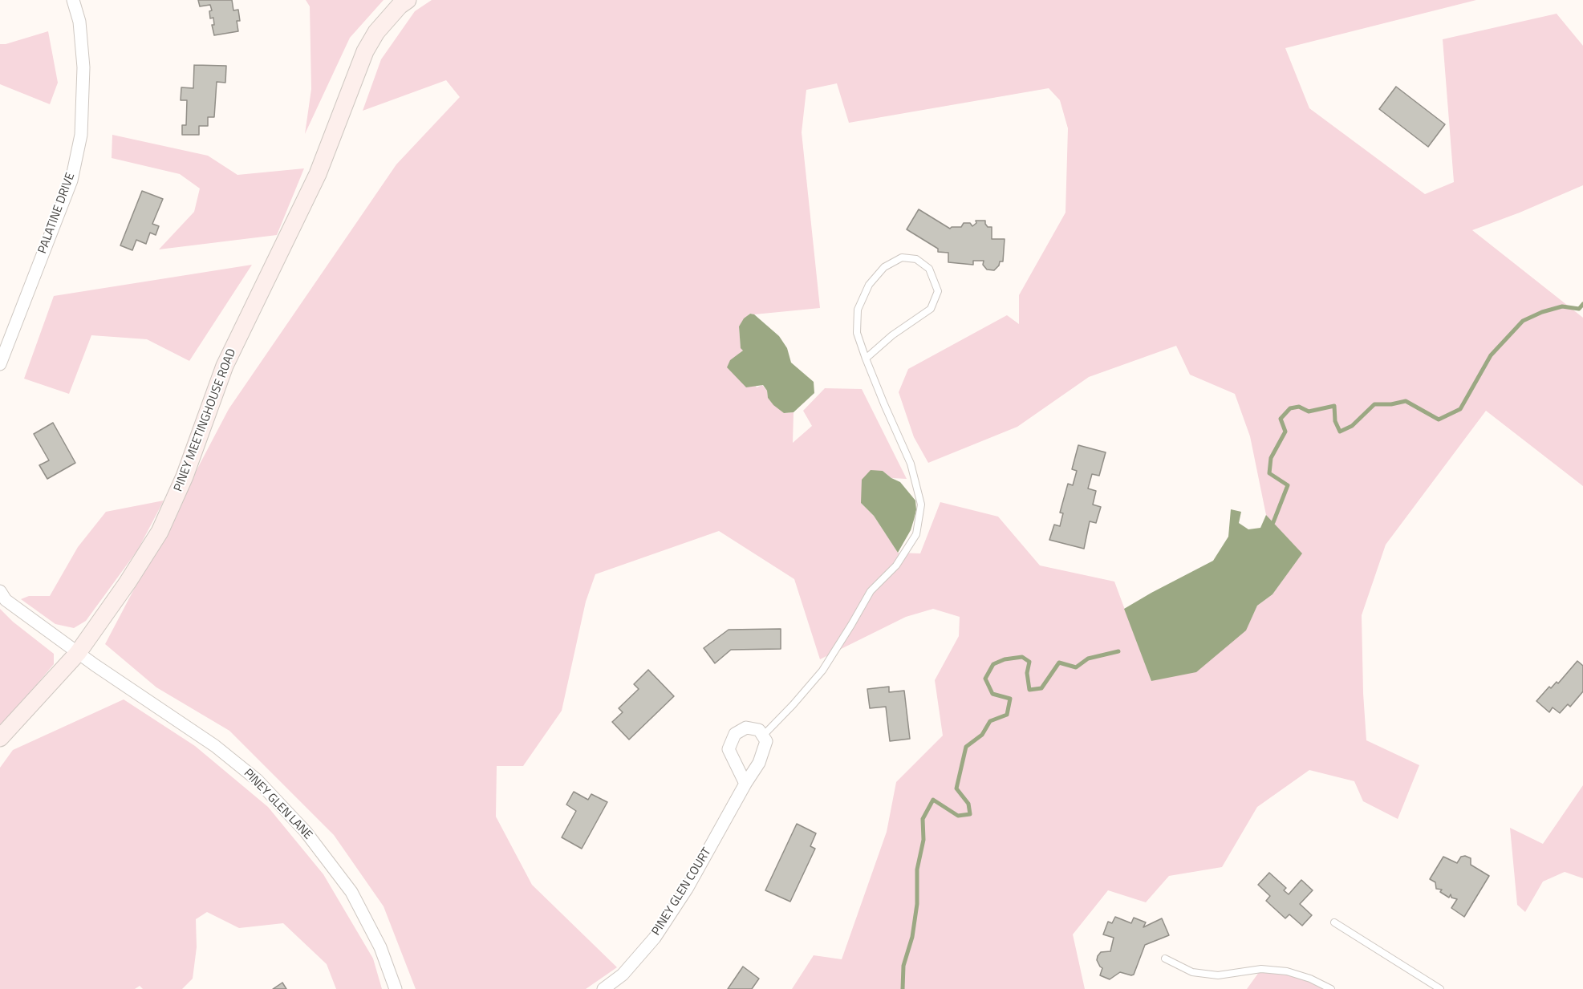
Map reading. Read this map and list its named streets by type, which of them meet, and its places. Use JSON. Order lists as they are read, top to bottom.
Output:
{
  "streets": {
    "main road": ["PINEY MEETINGHOUSE ROAD"],
    "street": ["PALATINE DRIVE", "PINEY GLEN LANE", "PINEY GLEN COURT"]
  },
  "crossings": [
    ["PINEY MEETINGHOUSE ROAD", "PINEY GLEN LANE"]
  ]
}
